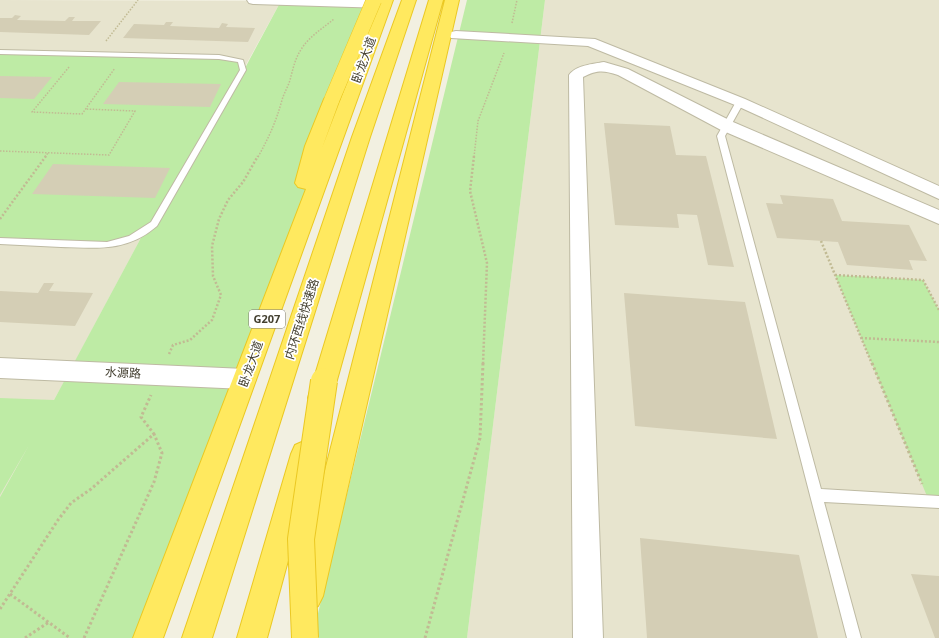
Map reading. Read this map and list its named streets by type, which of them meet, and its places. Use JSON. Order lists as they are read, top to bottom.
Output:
{
  "streets": {
    "highway": ["卧龙大道", "G207", "内环西线快速路"],
    "street": ["水源路"]
  },
  "crossings": [
    ["卧龙大道", "水源路"]
  ]
}
